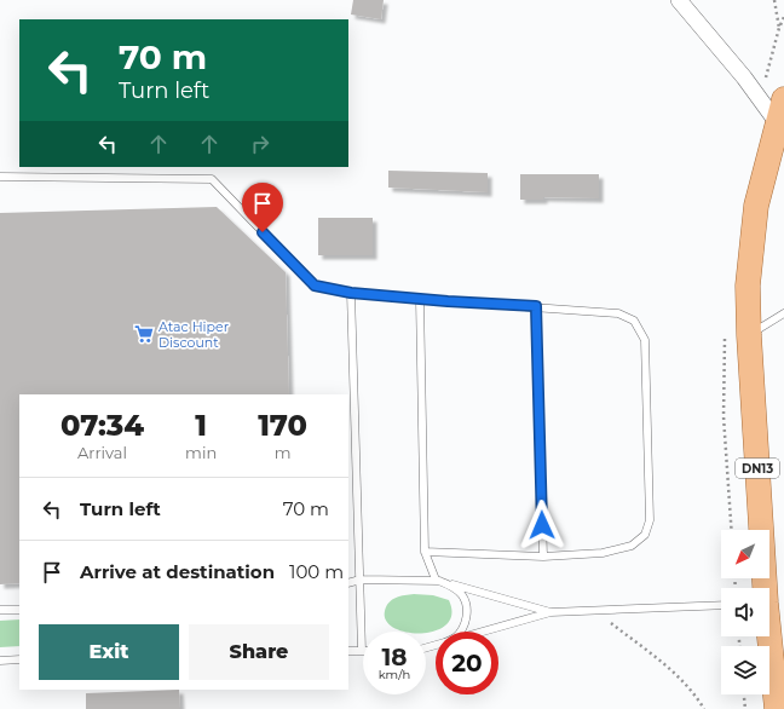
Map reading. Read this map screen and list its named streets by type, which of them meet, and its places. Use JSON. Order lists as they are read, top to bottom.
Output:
{
  "streets": {
    "main road": ["DN13"]
  },
  "places": {
    "supermarket": ["Atac Hiper Discount"]
  },
  "north": "bottom left",
  "page": {
    "turn": ["70 m", "Turn left"],
    "eta": [
      "07:34",
      "Arrival",
      "1",
      "min",
      "170",
      "m"
    ],
    "list": [
      {
        "name": "Turn left",
        "value": "70 m"
      },
      {
        "name": "Arrive at destination",
        "value": "100 m"
      }
    ],
    "buttons": ["Exit", "Share"],
    "speed": "18 km/h",
    "limit": "20"
  }
}
